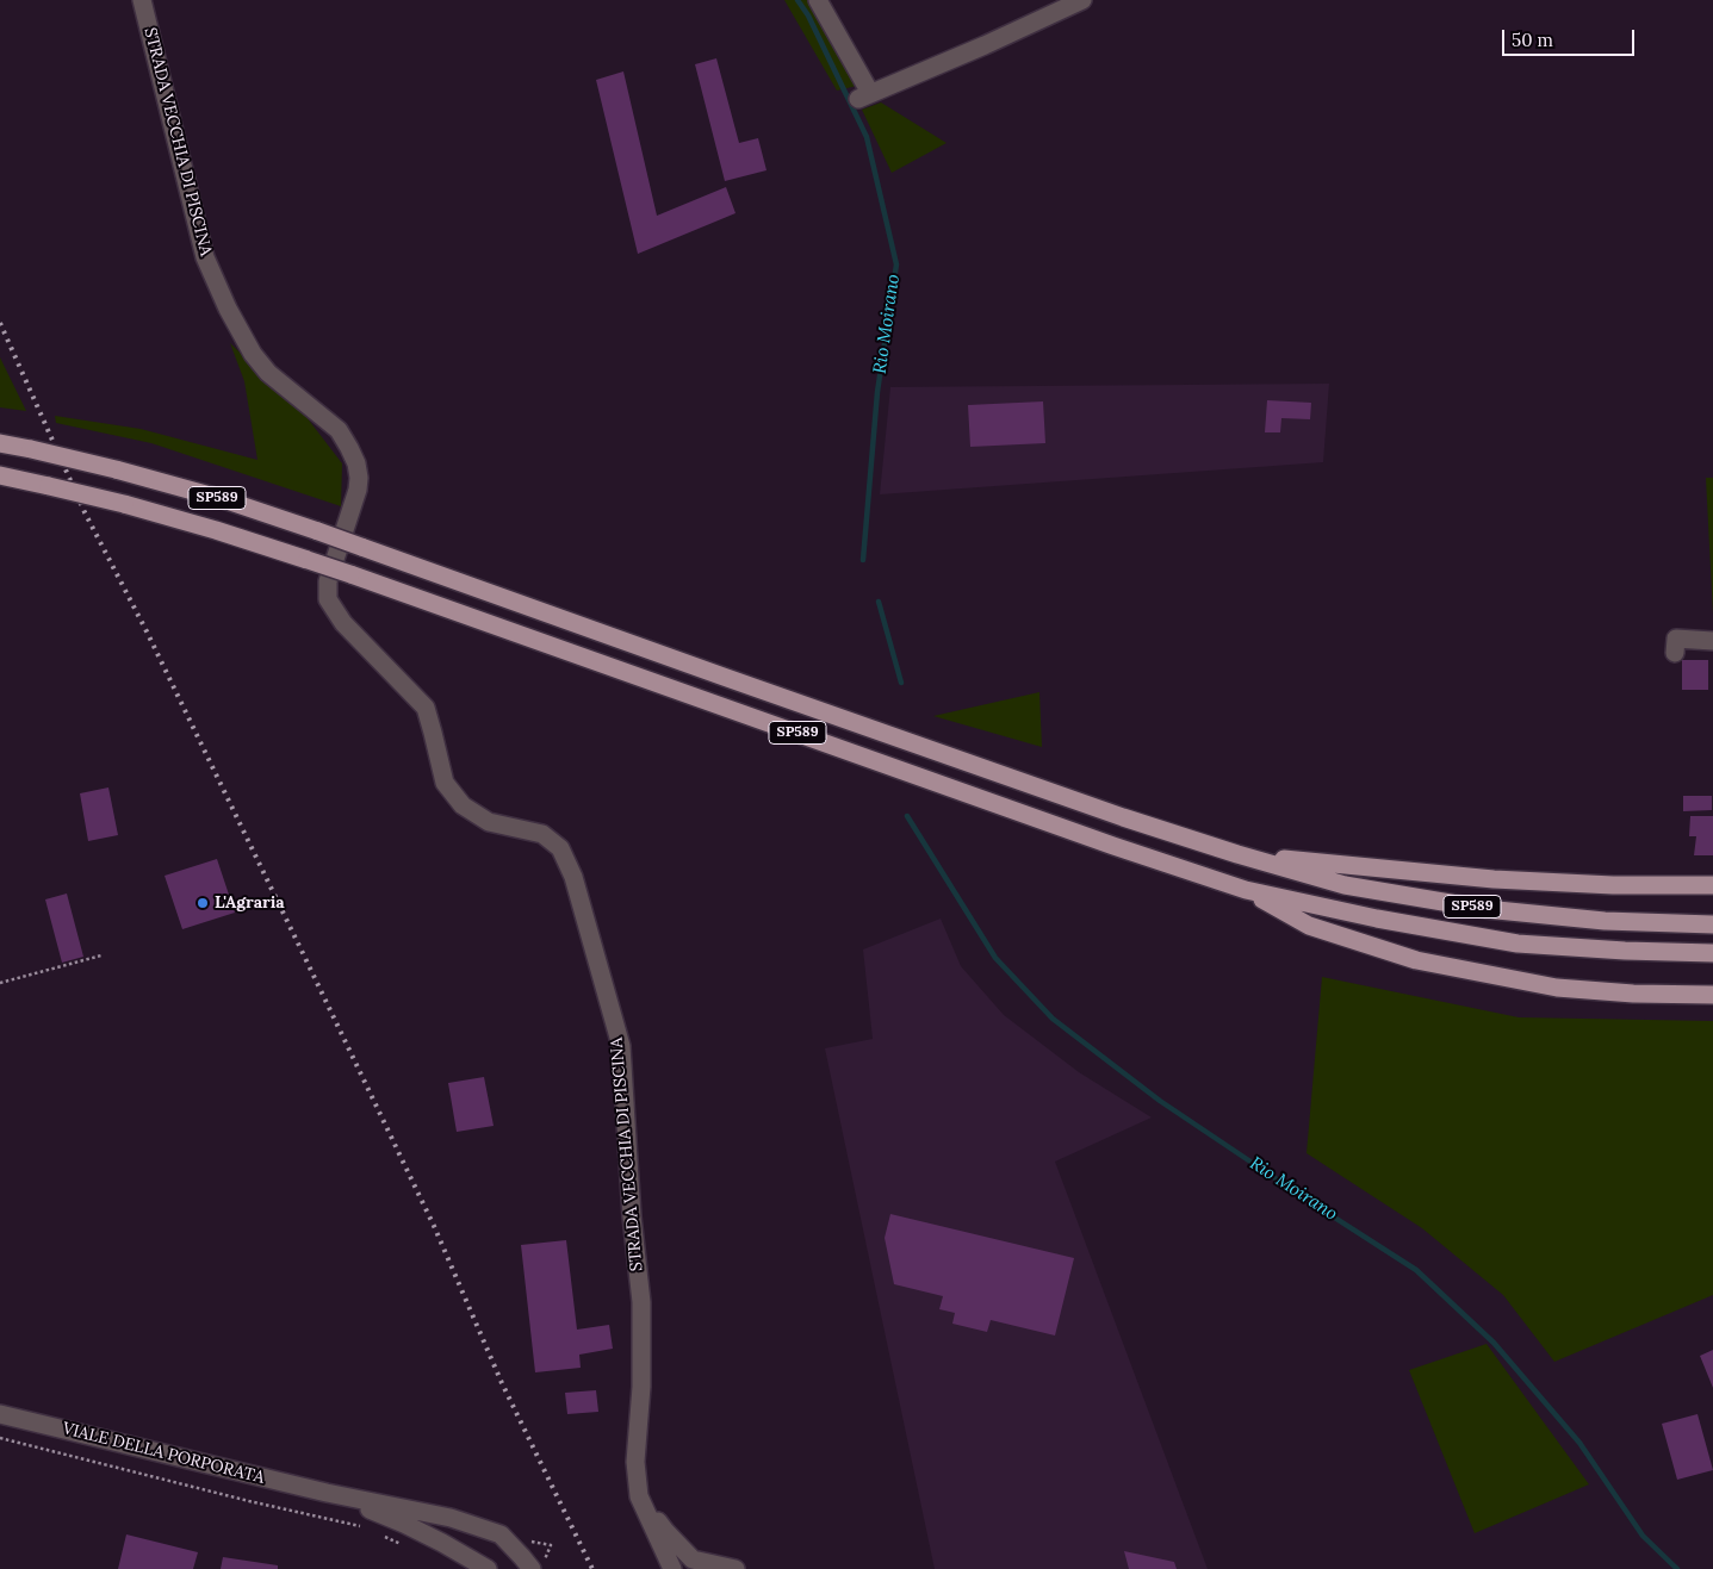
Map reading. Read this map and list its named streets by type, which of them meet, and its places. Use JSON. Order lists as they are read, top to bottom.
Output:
{
  "streets": {
    "main road": ["SP589"],
    "street": ["STRADA VECCHIA DI PISCINA", "VIALE DELLA PORPORATA"]
  },
  "water": ["Rio Moirano"],
  "places": ["L'Agraria"],
  "scale_bar": "50 m"
}
